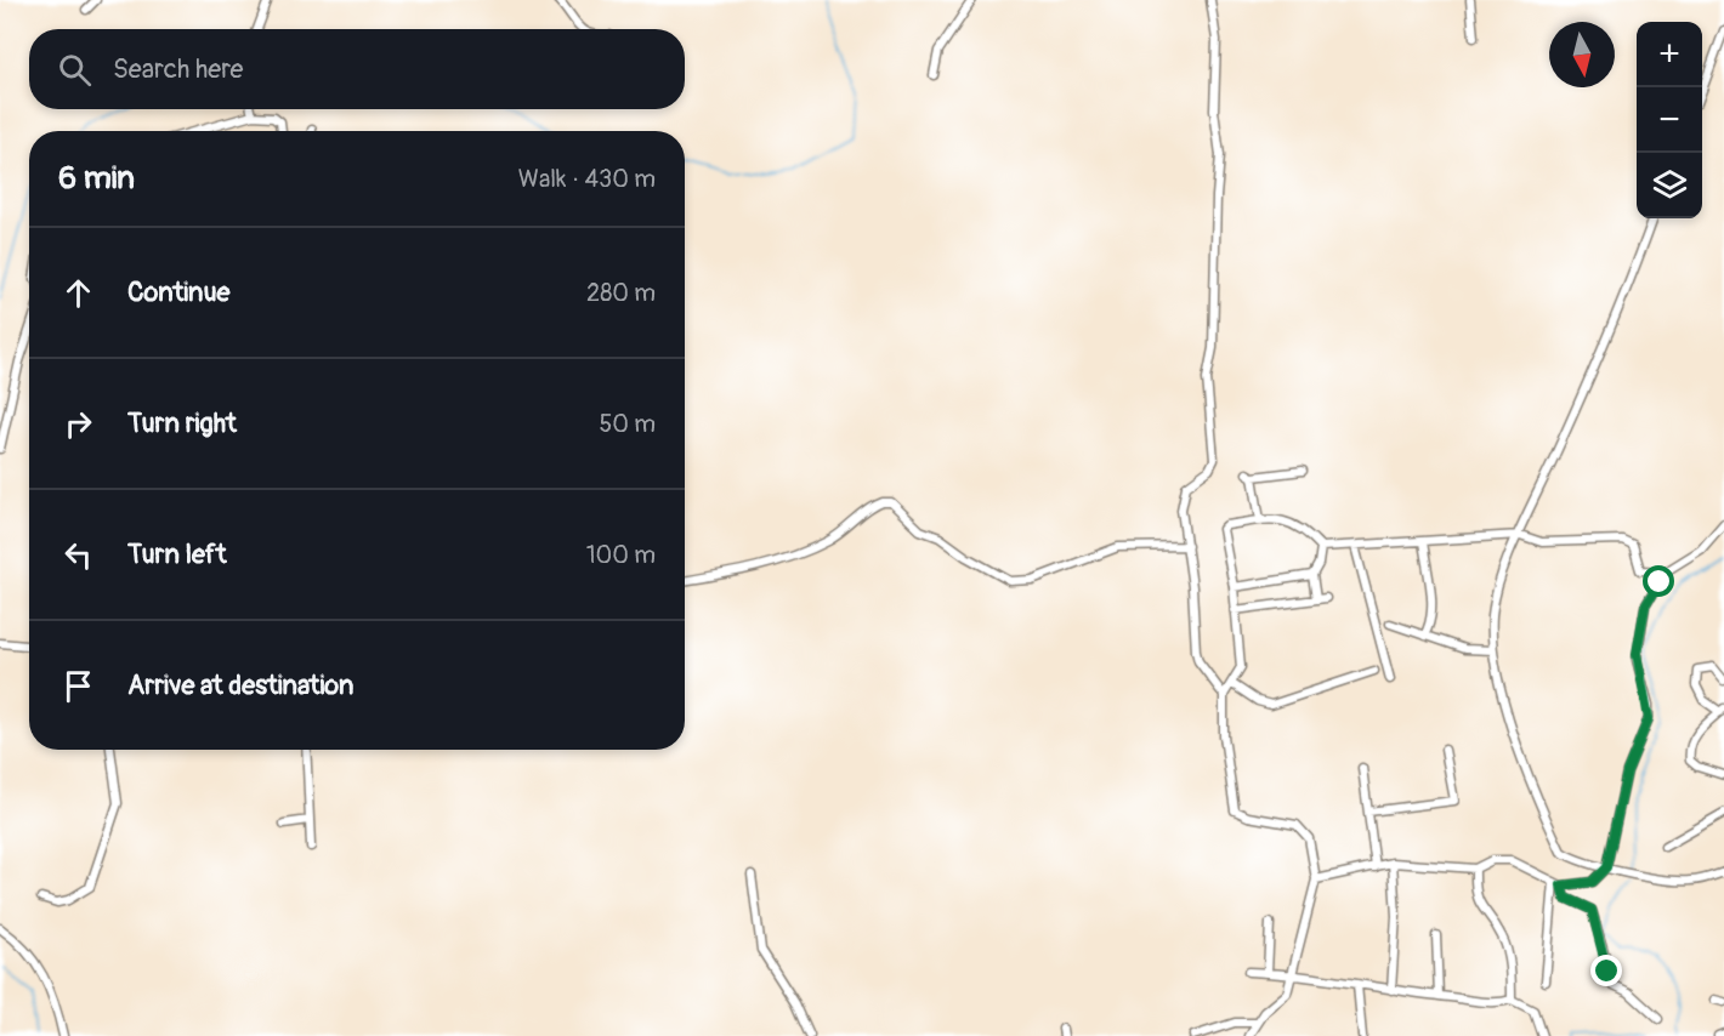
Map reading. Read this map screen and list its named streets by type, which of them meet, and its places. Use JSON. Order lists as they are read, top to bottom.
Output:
{
  "north": "bottom",
  "page": {
    "map_buttons": ["+", "−"],
    "search": "Search here",
    "heading": ["6 min", "Walk · 430 m"],
    "list": [
      ["Continue", "280 m"],
      ["Turn right", "50 m"],
      ["Turn left", "100 m"],
      "Arrive at destination"
    ]
  }
}
